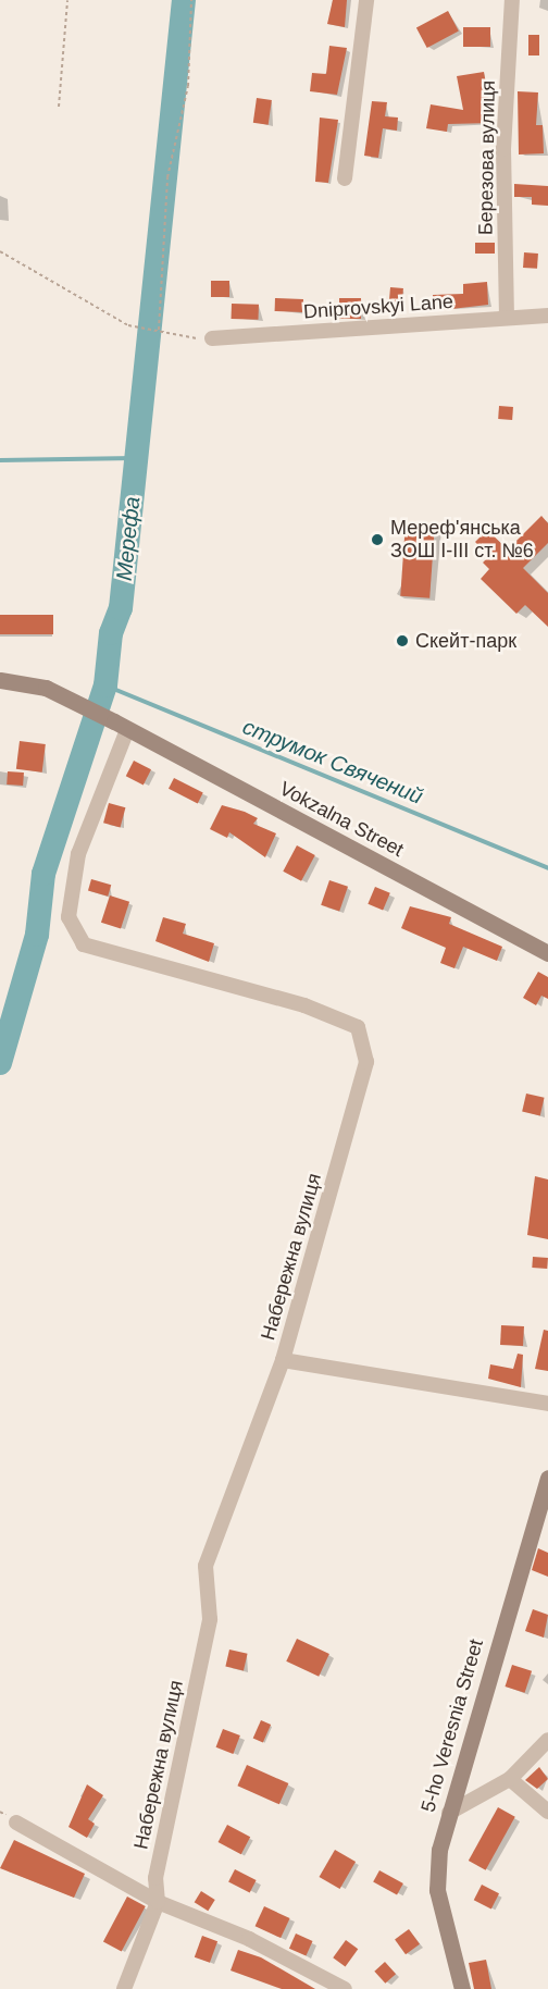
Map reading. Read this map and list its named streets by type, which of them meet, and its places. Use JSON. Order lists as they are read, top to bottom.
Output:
{
  "streets": {
    "street": [
      "Березова вулиця",
      "Dniprovskyi Lane",
      "Vokzalna Street",
      "Набережна вулиця",
      "5-ho Veresnia Street"
    ]
  },
  "crossings": [
    ["Березова вулиця", "Dniprovskyi Lane"],
    ["Vokzalna Street", "Набережна вулиця"]
  ],
  "water": ["Мерефа", "струмок Свячений"],
  "places": ["Мереф'янська ЗОШ І-ІІІ ст. №6", "Скейт-парк"]
}
